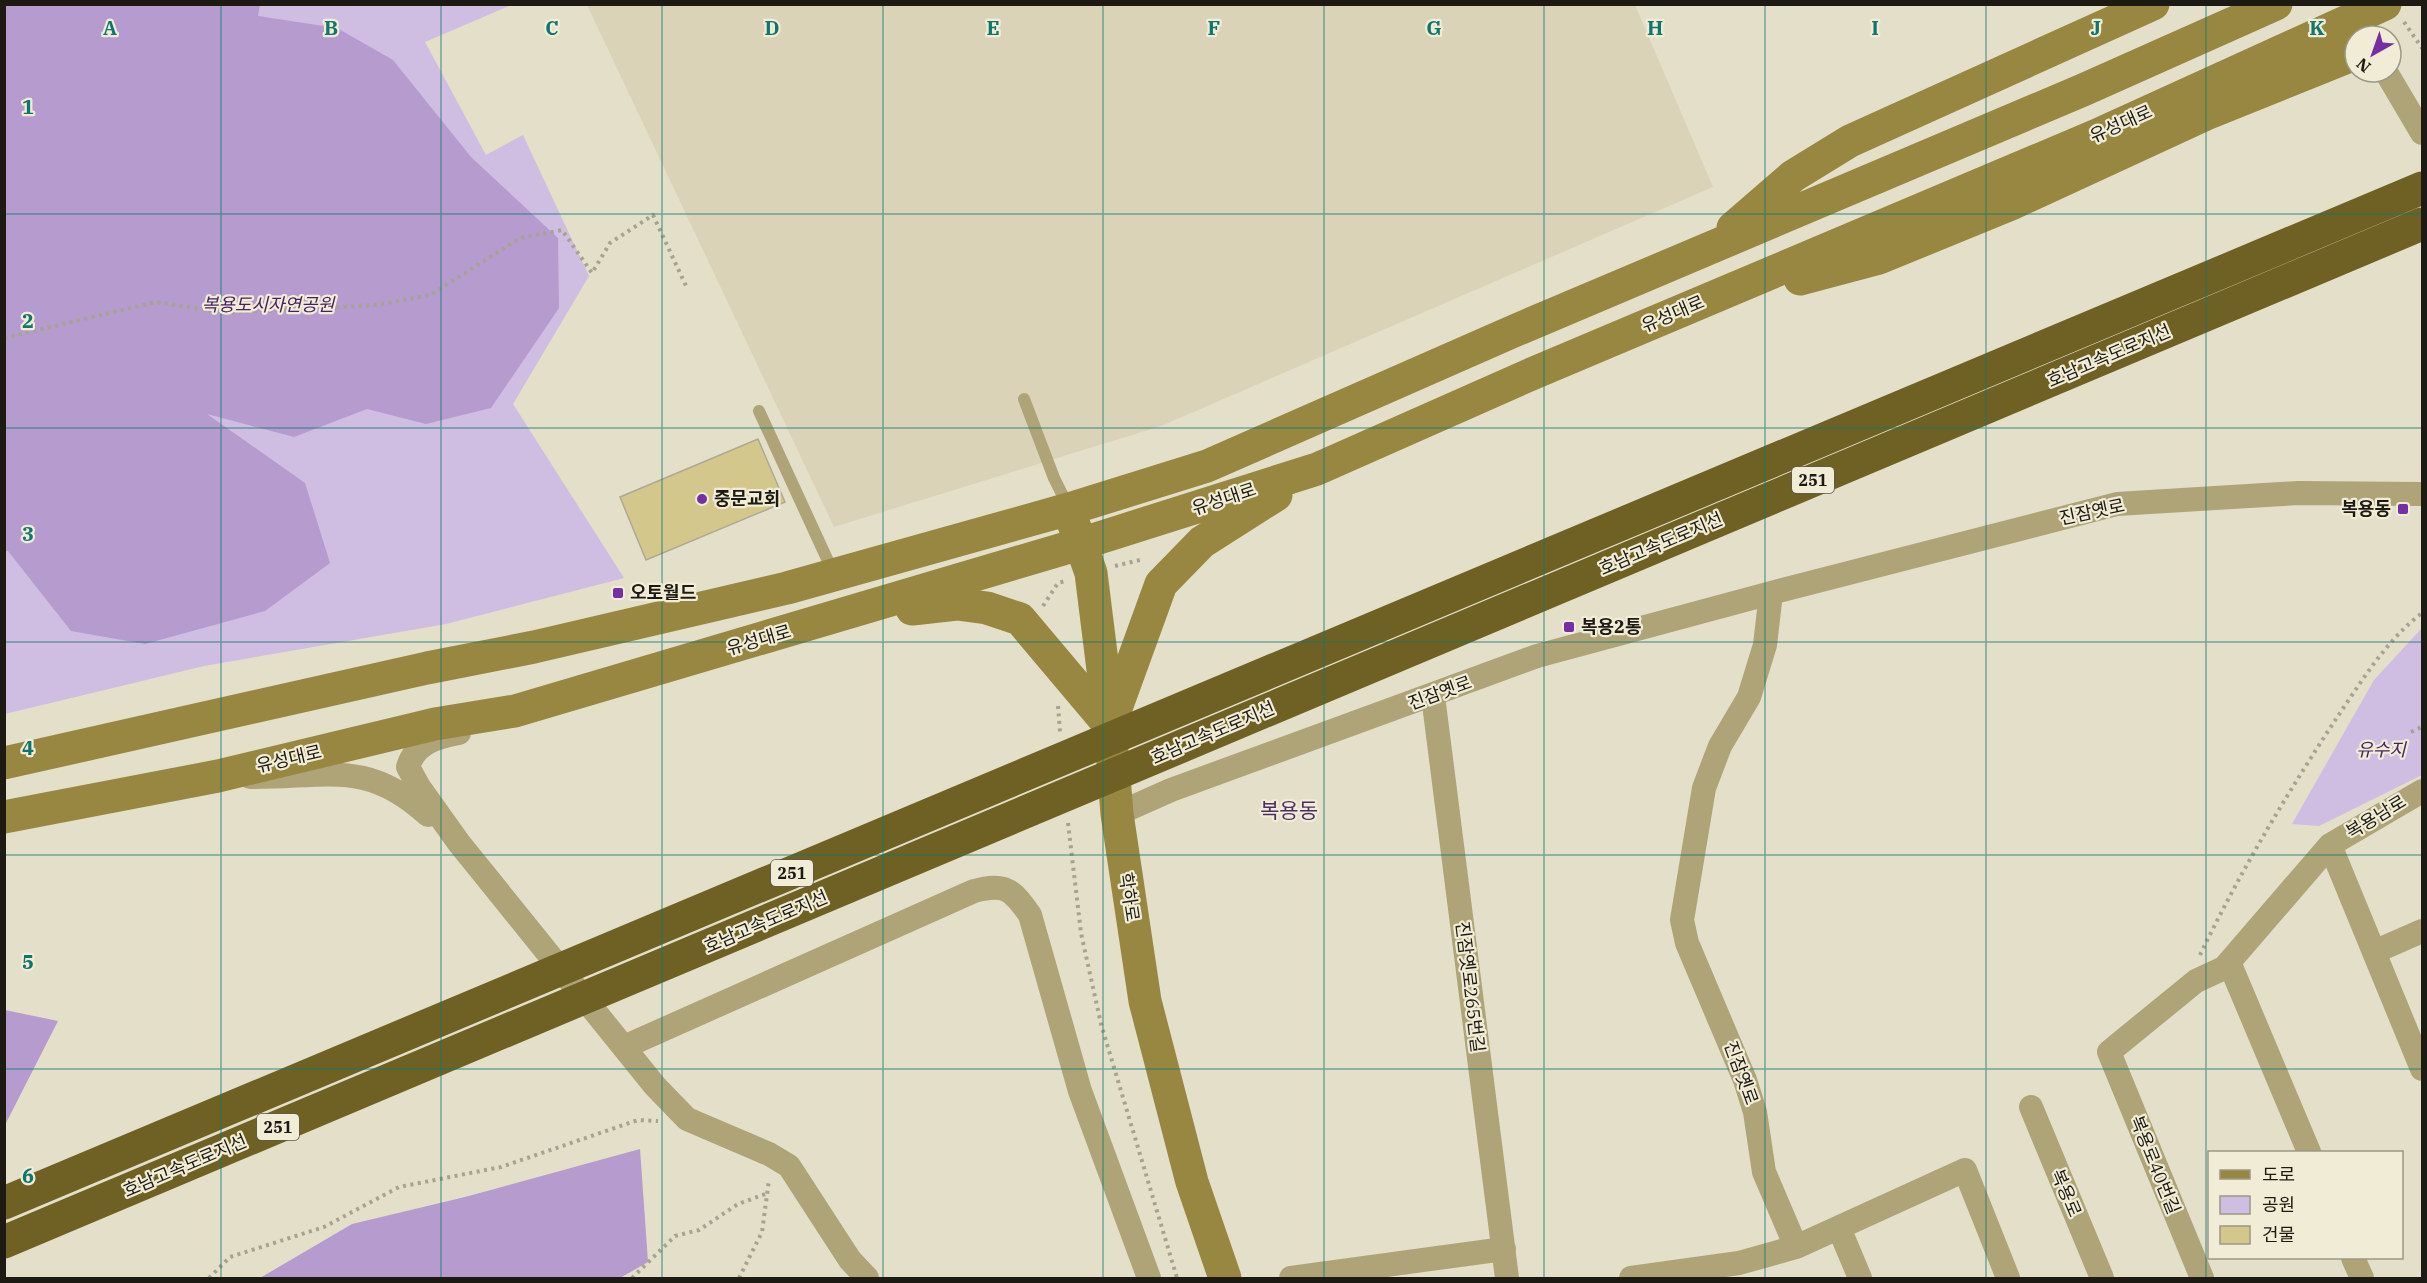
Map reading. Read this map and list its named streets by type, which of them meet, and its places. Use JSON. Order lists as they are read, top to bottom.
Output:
{
  "streets": {
    "highway": ["호남고속도로지선", "251"],
    "street": [
      "유성대로",
      "진잠옛로",
      "복용남로",
      "학하로",
      "진잠옛로265번길",
      "복용로40번길",
      "복용로"
    ]
  },
  "crossings": [
    ["유성대로", "학하로"],
    ["진잠옛로", "학하로"],
    ["진잠옛로", "진잠옛로265번길"],
    ["복용남로", "복용로40번길"]
  ],
  "districts": ["복용동"],
  "parks": ["복용도시자연공원", "유수지"],
  "places": {
    "other": ["중문교회"],
    "transit": ["복용동", "오토월드", "복용2통"]
  },
  "legend": ["도로", "공원", "건물"],
  "north": "bottom left",
  "grid": {
    "columns": [
      "A",
      "B",
      "C",
      "D",
      "E",
      "F",
      "G",
      "H",
      "I",
      "J",
      "K"
    ],
    "rows": [
      "1",
      "2",
      "3",
      "4",
      "5",
      "6"
    ]
  }
}
